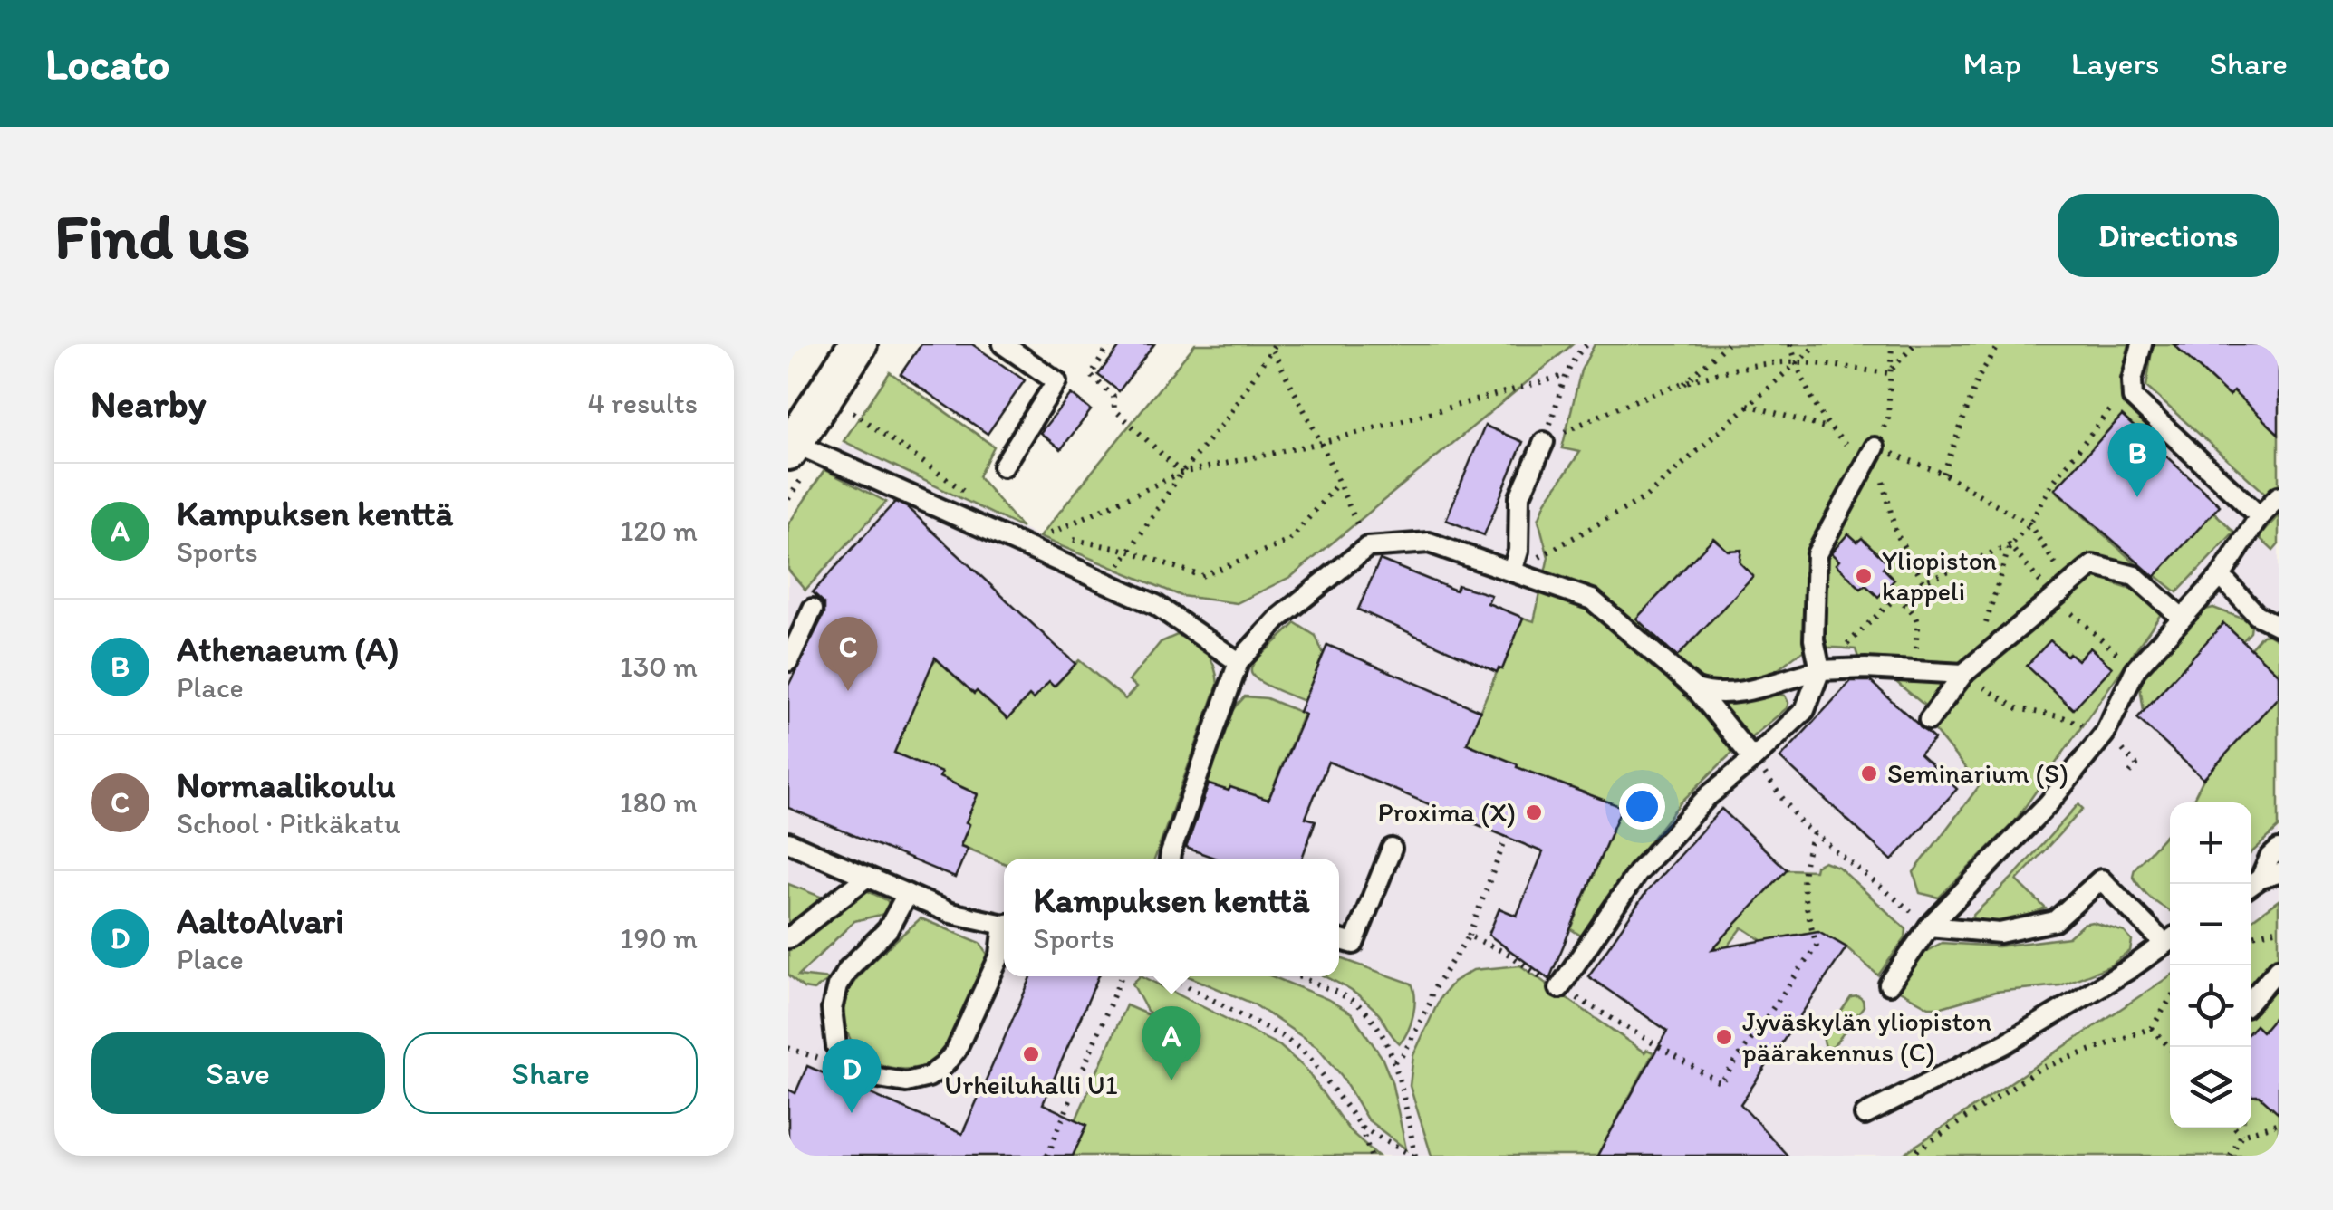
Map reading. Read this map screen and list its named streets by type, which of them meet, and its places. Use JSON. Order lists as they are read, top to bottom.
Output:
{
  "places": [
    "Yliopiston kappeli",
    "Seminarium (S)",
    "Proxima (X)",
    "Jyväskylän yliopiston päärakennus (C)",
    "Urheiluhalli U1"
  ],
  "page": {
    "header": "Locato",
    "nav": ["Map", "Layers", "Share"],
    "buttons": [
      "Directions",
      ["Save", "Share"]
    ],
    "title": "Find us",
    "heading": ["Nearby", "4 results"],
    "pins": [
      "B",
      "C",
      "A",
      "D"
    ],
    "list": [
      {
        "mark": "A",
        "name": "Kampuksen kenttä",
        "note": "Sports",
        "value": "120 m"
      },
      {
        "mark": "B",
        "name": "Athenaeum (A)",
        "note": "Place",
        "value": "130 m"
      },
      {
        "mark": "C",
        "name": "Normaalikoulu",
        "note": "School · Pitkäkatu",
        "value": "180 m"
      },
      {
        "mark": "D",
        "name": "AaltoAlvari",
        "note": "Place",
        "value": "190 m"
      }
    ],
    "map_buttons": ["+", "−"],
    "popup": ["Kampuksen kenttä", "Sports"]
  }
}
